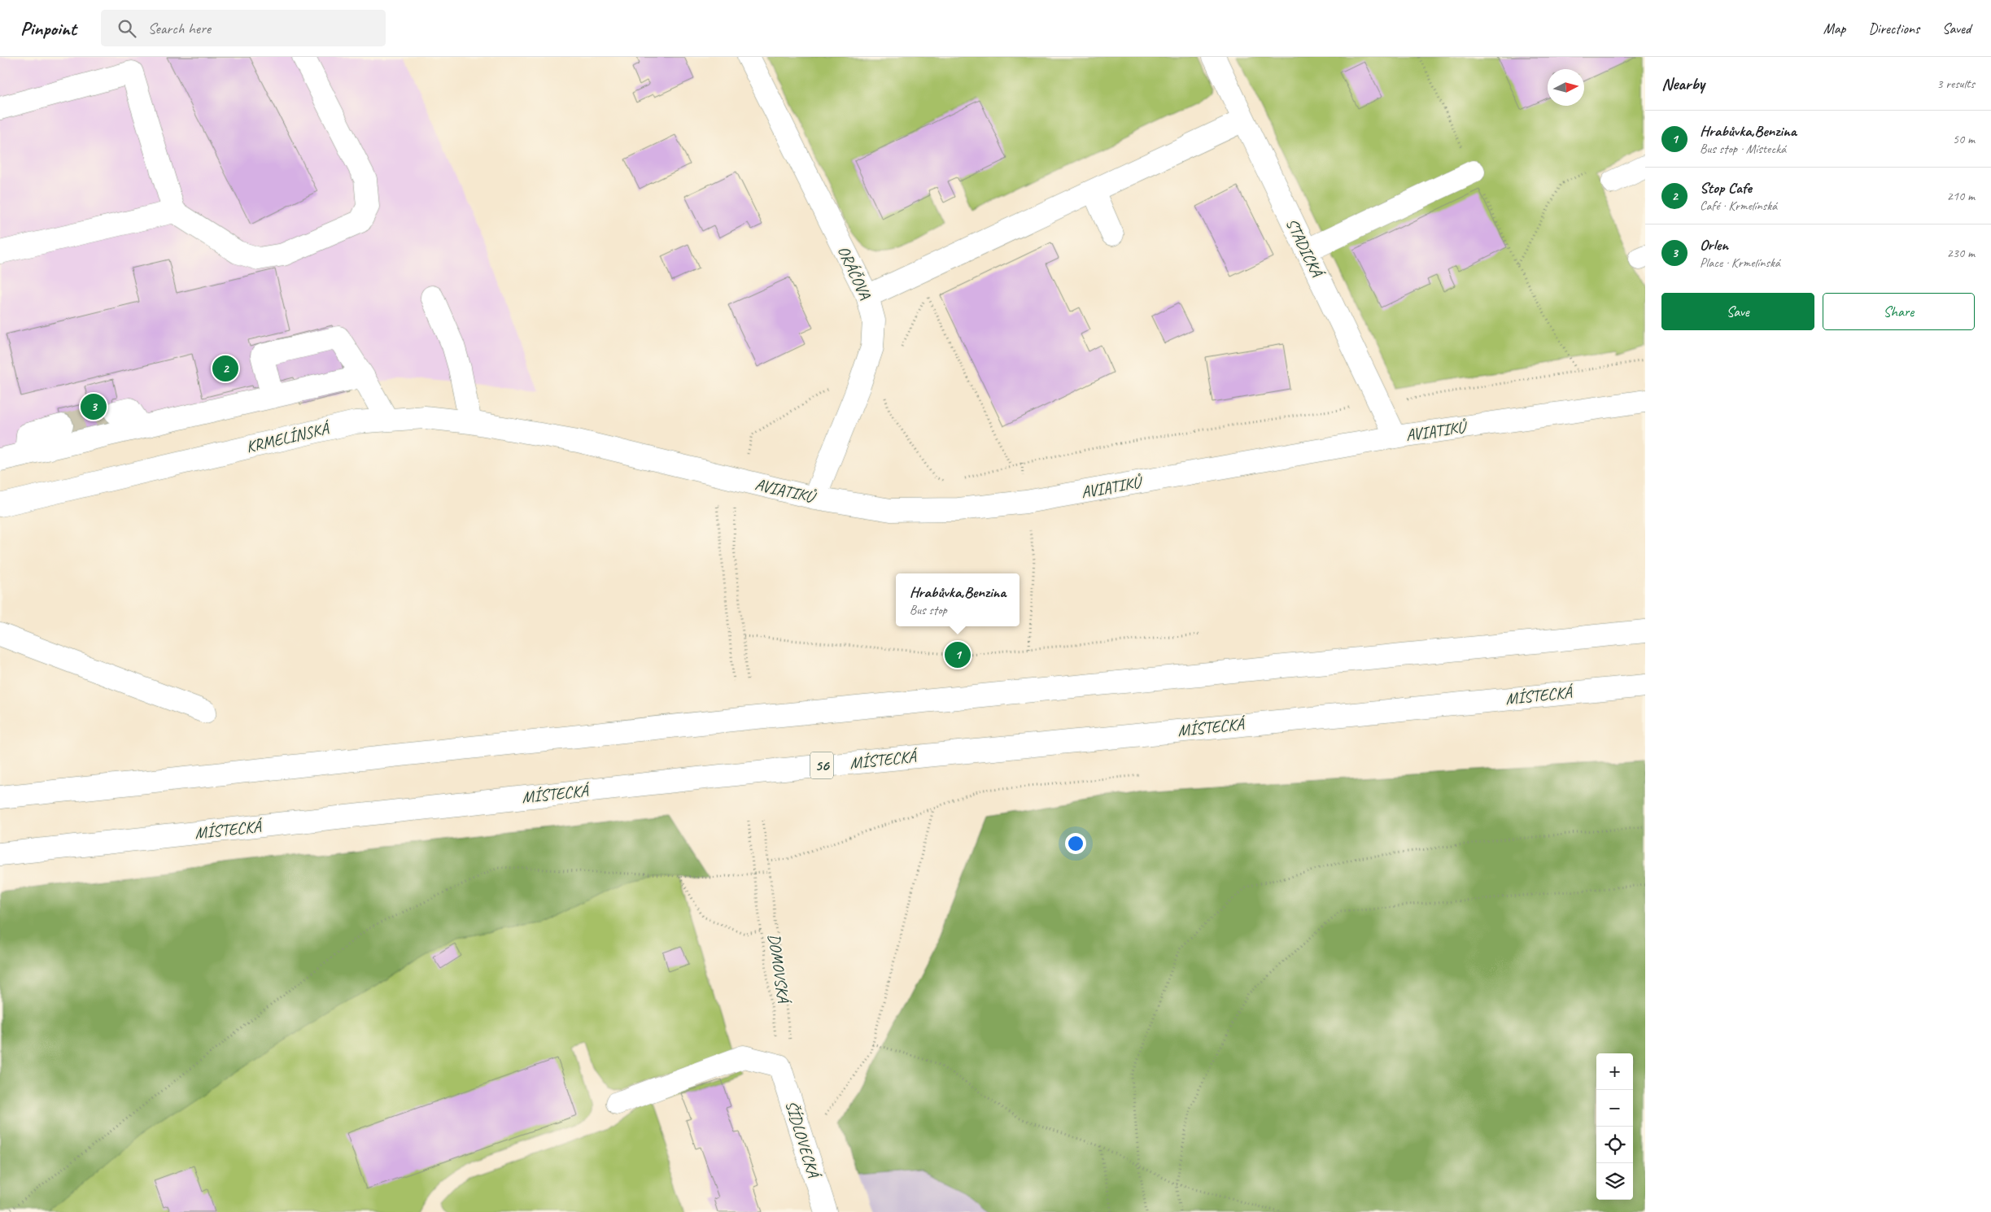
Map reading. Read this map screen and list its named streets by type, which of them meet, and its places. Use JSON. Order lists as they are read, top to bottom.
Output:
{
  "streets": {
    "main road": [
      "STADICKÁ",
      "ORÁČOVA",
      "AVIATIKŮ",
      "KRMELÍNSKÁ",
      "MÍSTECKÁ",
      "56",
      "ŠÍDLOVECKÁ"
    ],
    "path": ["DOMOVSKÁ"]
  },
  "crossings": [
    ["STADICKÁ", "AVIATIKŮ"],
    ["ORÁČOVA", "AVIATIKŮ"],
    ["AVIATIKŮ", "KRMELÍNSKÁ"],
    ["DOMOVSKÁ", "ŠÍDLOVECKÁ"]
  ],
  "north": "right",
  "page": {
    "header": "Pinpoint",
    "search": "Search here",
    "nav": ["Map", "Directions", "Saved"],
    "heading": ["Nearby", "3 results"],
    "list": [
      {
        "mark": "1",
        "name": "Hrabůvka,Benzina",
        "note": "Bus stop · Místecká",
        "value": "50 m"
      },
      {
        "mark": "2",
        "name": "Stop Cafe",
        "note": "Café · Krmelínská",
        "value": "210 m"
      },
      {
        "mark": "3",
        "name": "Orlen",
        "note": "Place · Krmelínská",
        "value": "230 m"
      }
    ],
    "buttons": ["Save", "Share"],
    "pins": ["2", "3", "1"],
    "popup": ["Hrabůvka,Benzina", "Bus stop"],
    "map_buttons": ["+", "−"]
  }
}
